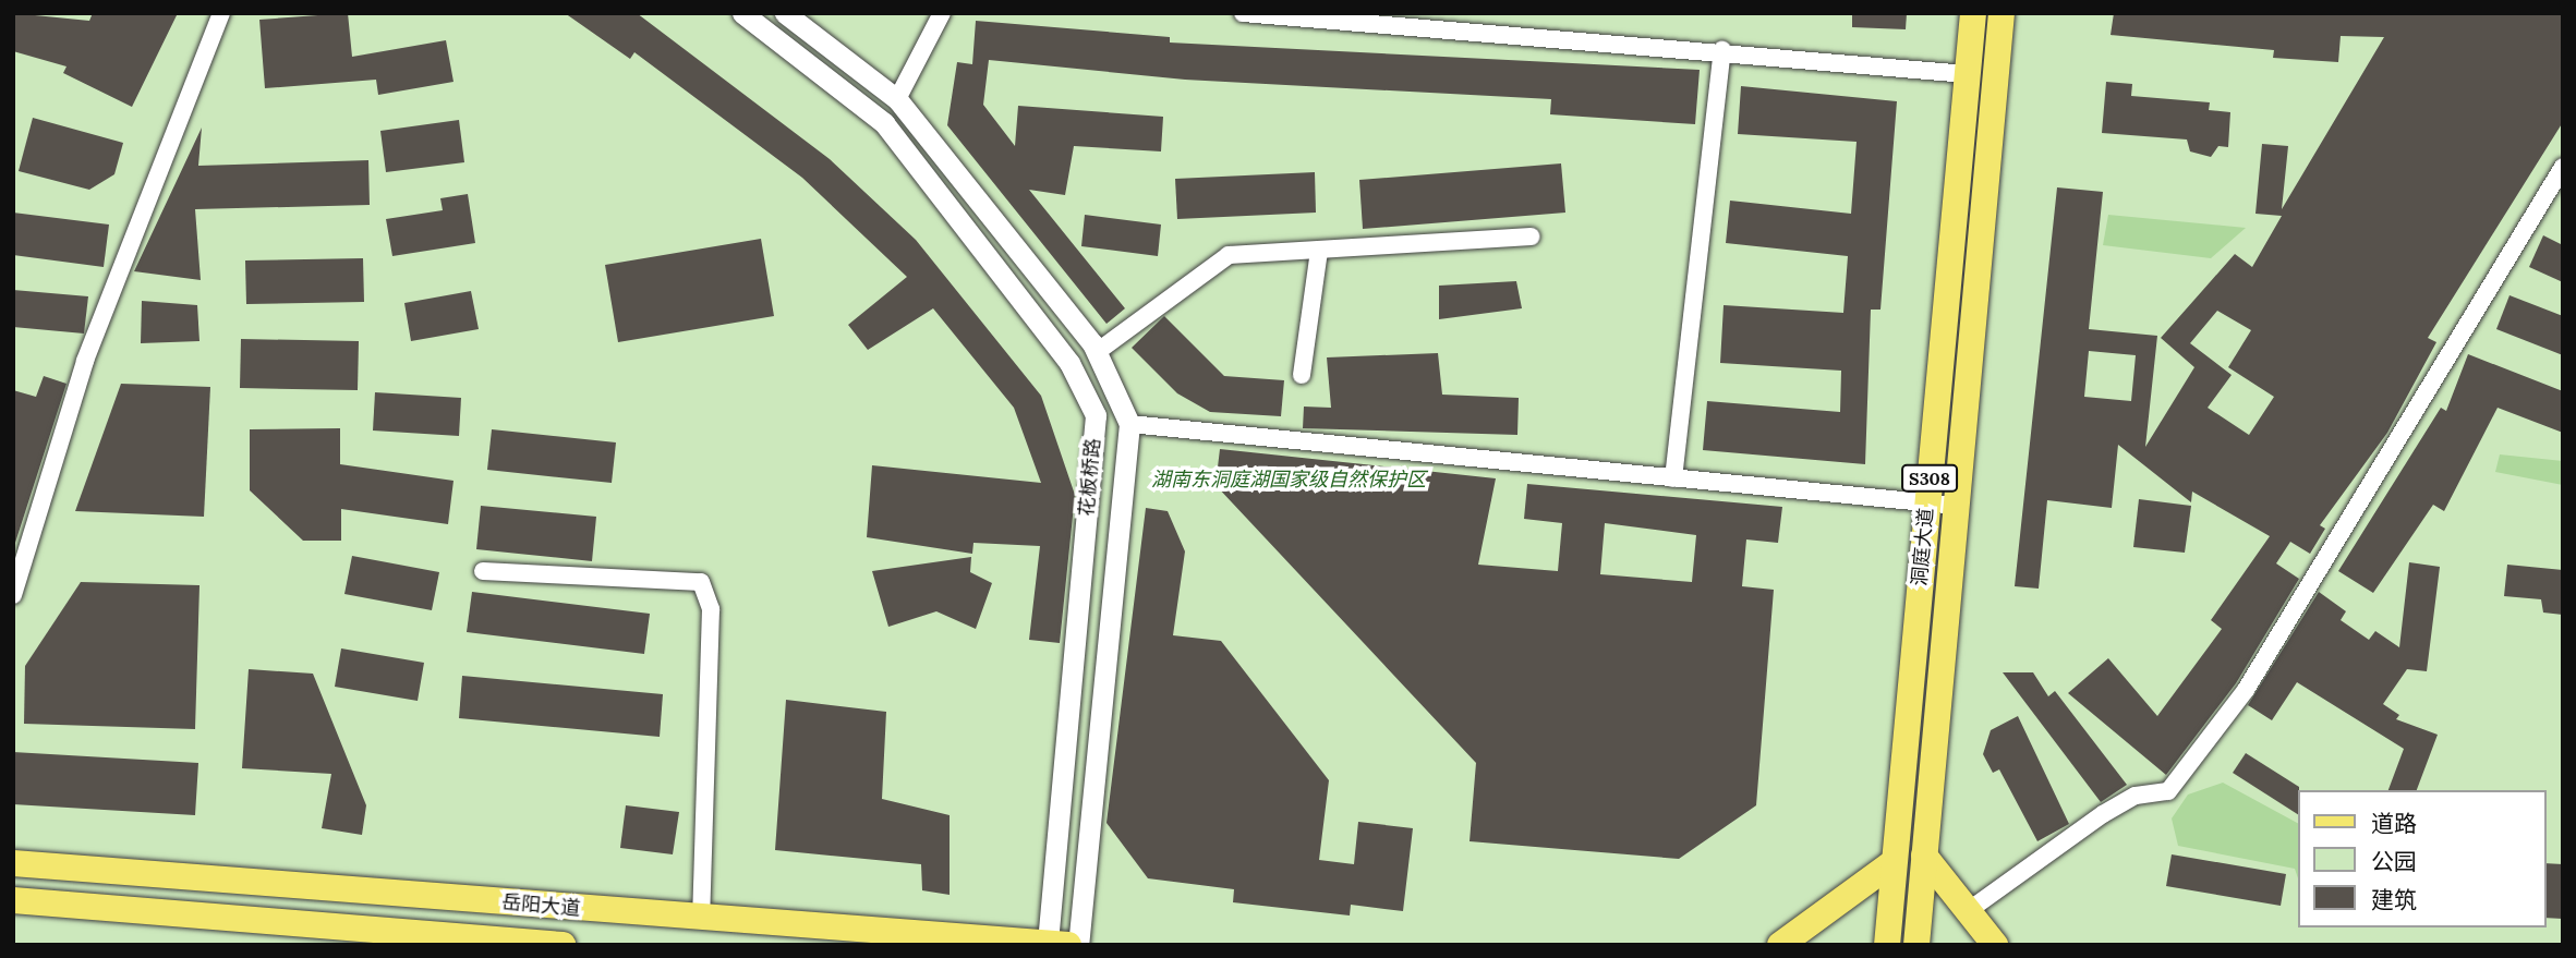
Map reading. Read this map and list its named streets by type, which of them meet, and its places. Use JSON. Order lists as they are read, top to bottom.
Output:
{
  "streets": {
    "main road": ["S308", "洞庭大道", "岳阳大道"],
    "street": ["花板桥路"]
  },
  "crossings": [
    ["花板桥路", "岳阳大道"]
  ],
  "parks": ["湖南东洞庭湖国家级自然保护区"],
  "legend": ["道路", "公园", "建筑"]
}
